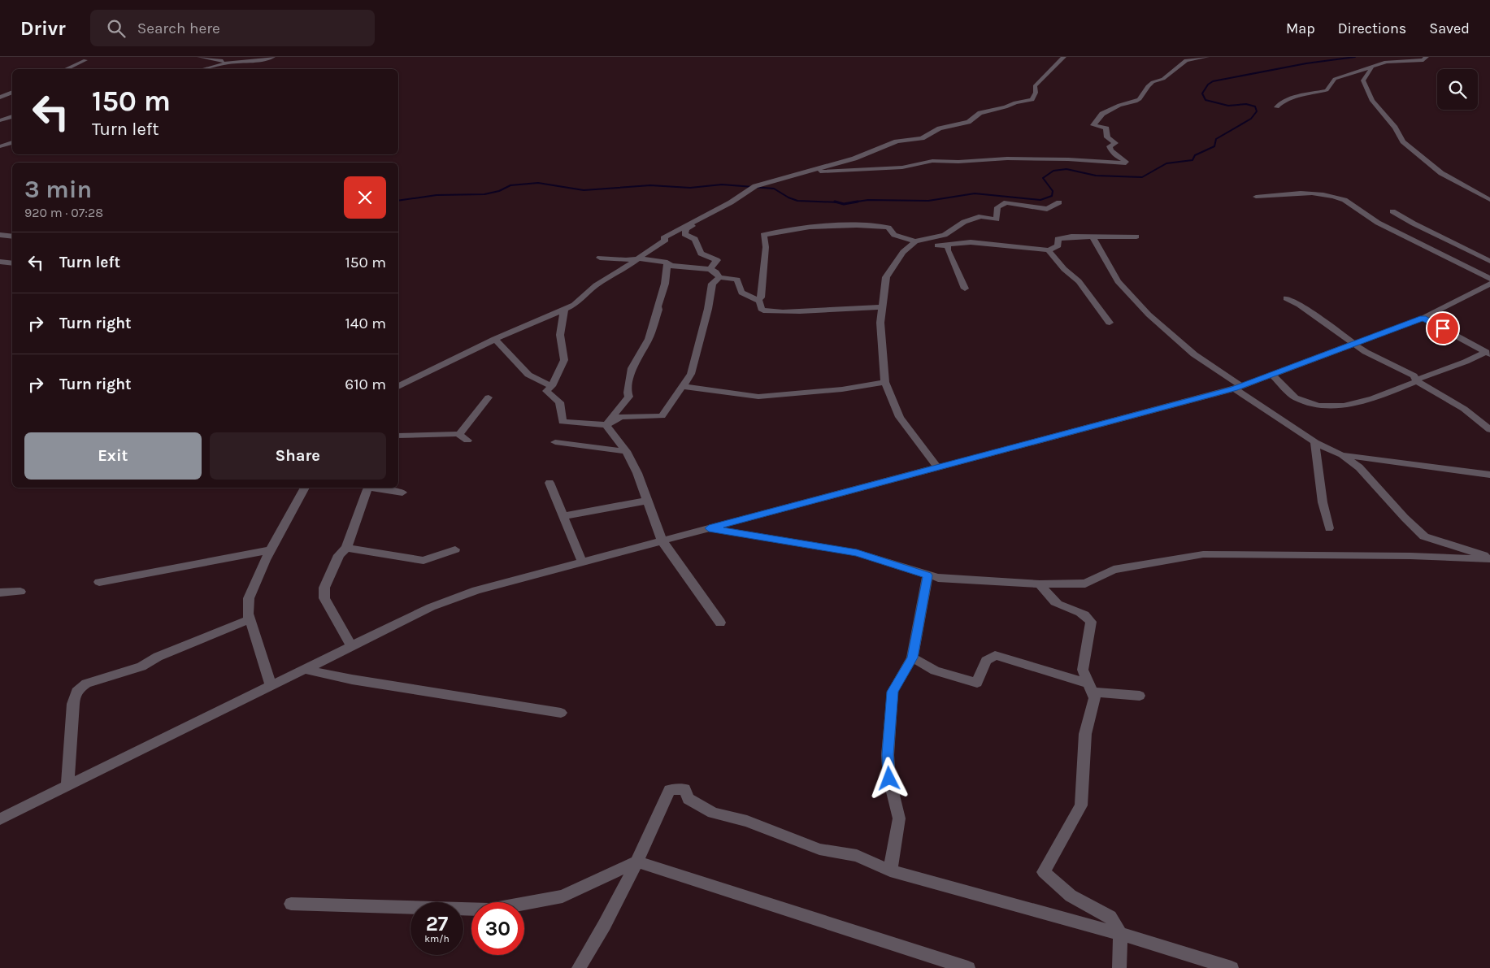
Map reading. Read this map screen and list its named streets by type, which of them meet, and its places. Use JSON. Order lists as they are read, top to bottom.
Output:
{
  "page": {
    "header": "Drivr",
    "search": "Search here",
    "nav": ["Map", "Directions", "Saved"],
    "turn": ["150 m", "Turn left"],
    "heading": ["3 min", "920 m · 07:28"],
    "list": [
      {
        "name": "Turn left",
        "value": "150 m"
      },
      {
        "name": "Turn right",
        "value": "140 m"
      },
      {
        "name": "Turn right",
        "value": "610 m"
      }
    ],
    "buttons": ["Exit", "Share"],
    "speed": "27 km/h",
    "limit": "30"
  }
}
